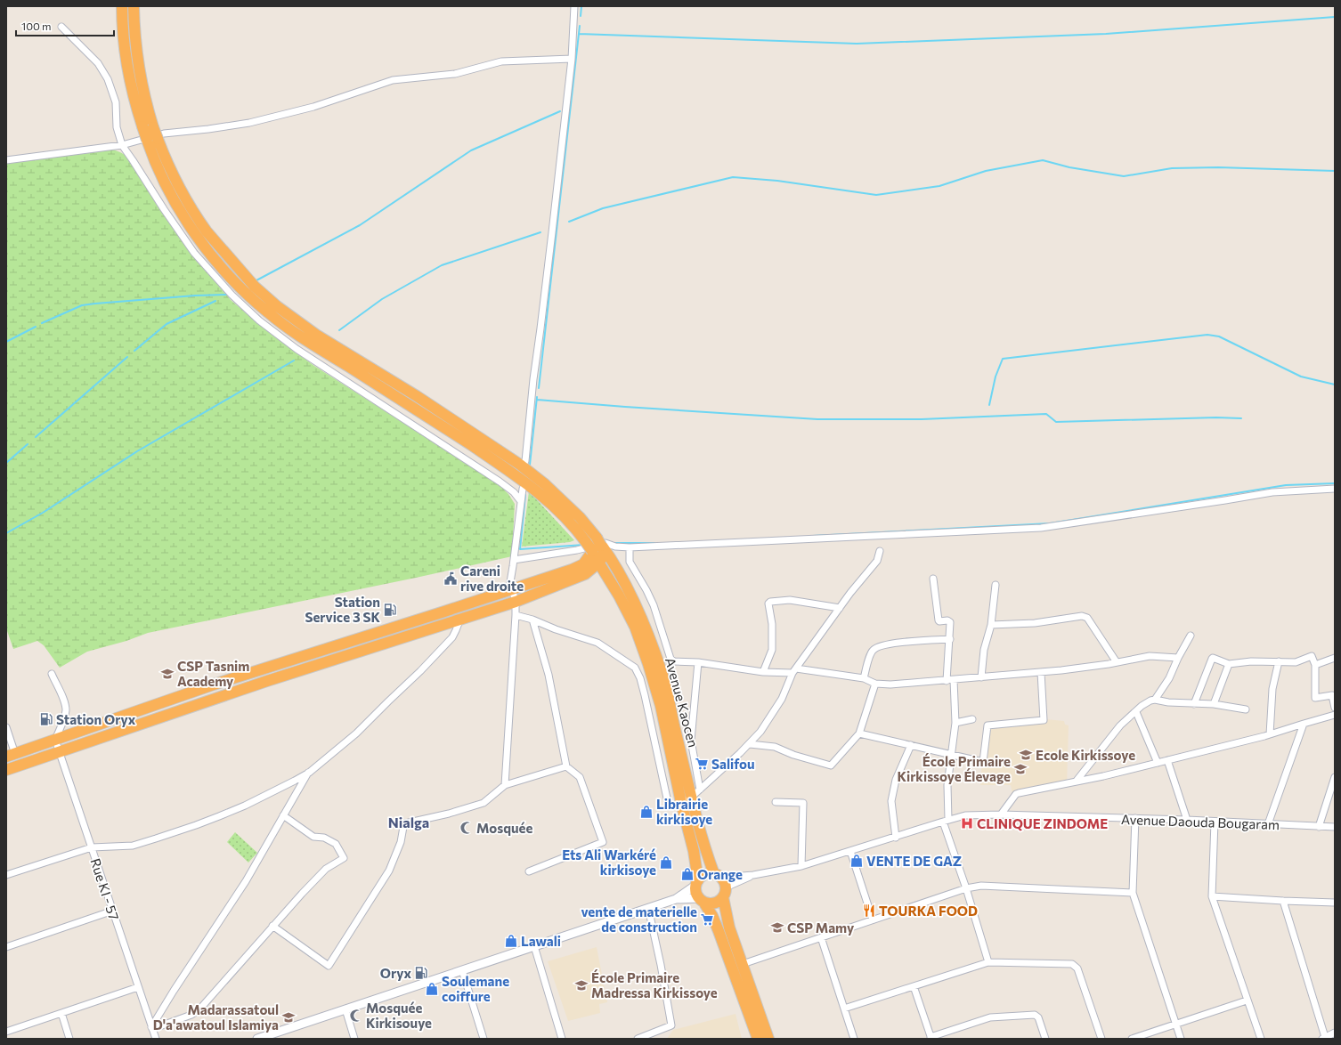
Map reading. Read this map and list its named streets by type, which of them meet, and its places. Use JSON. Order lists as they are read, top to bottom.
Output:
{
  "streets": {
    "highway": ["Avenue Kaocen"],
    "street": ["Avenue Daouda Bougaram", "Rue KI - 57"]
  },
  "crossings": [
    ["Avenue Kaocen", "Avenue Daouda Bougaram"]
  ],
  "districts": ["Nialga"],
  "places": {
    "public building": ["Careni rive droite"],
    "fuel station": ["Station Service 3 SK", "Station Oryx", "Oryx"],
    "school or university": [
      "CSP Tasnim Academy",
      "Ecole Kirkissoye",
      "École Primaire Kirkissoye Élevage",
      "CSP Mamy",
      "École Primaire Madressa Kirkissoye",
      "Madarassatoul D'a'awatoul Islamiya"
    ],
    "supermarket": ["Salifou", "vente de materielle de construction"],
    "shop": [
      "Librairie kirkisoye",
      "VENTE DE GAZ",
      "Ets Ali Warkéré kirkisoye",
      "Orange",
      "Lawali",
      "Soulemane coiffure"
    ],
    "hospital": ["CLINIQUE ZINDOME"],
    "mosque": ["Mosquée", "Mosquée Kirkisouye"],
    "restaurant": ["TOURKA FOOD"]
  },
  "scale_bar": "100 m"
}
